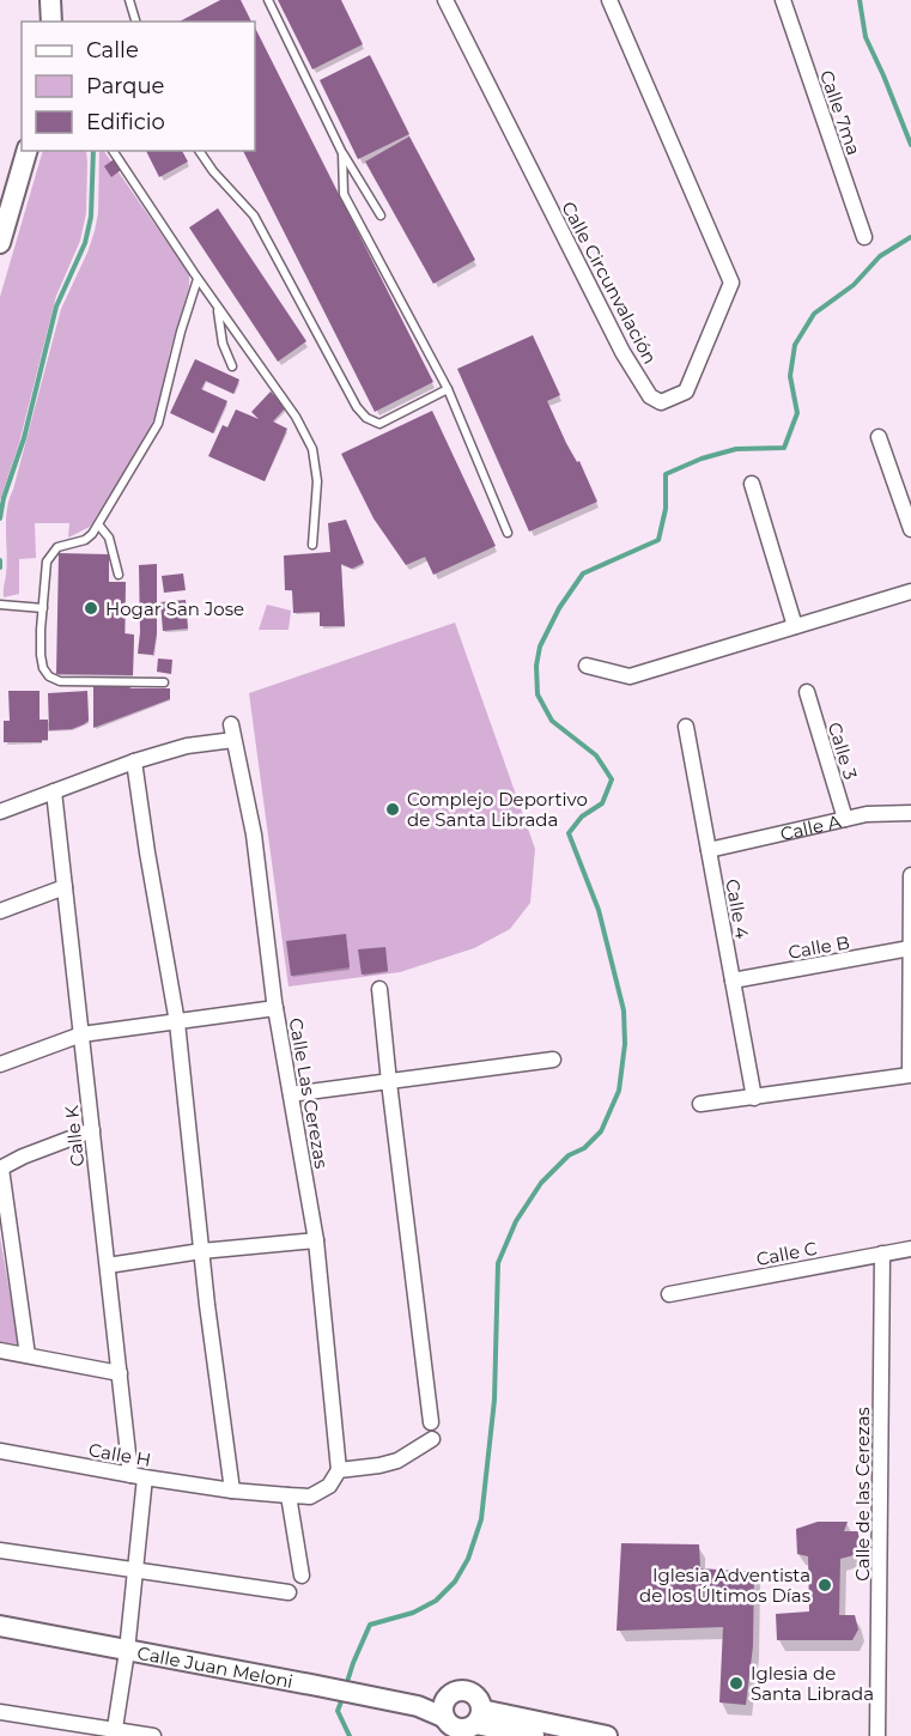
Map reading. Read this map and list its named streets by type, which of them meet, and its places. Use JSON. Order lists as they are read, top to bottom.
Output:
{
  "streets": {
    "main road": ["Calle Juan Meloni"],
    "street": [
      "Calle 7ma",
      "Calle Circunvalación",
      "Calle 3",
      "Calle A",
      "Calle 4",
      "Calle B",
      "Calle Las Cerezas",
      "Calle K",
      "Calle C",
      "Calle H",
      "Calle de las Cerezas"
    ]
  },
  "crossings": [
    ["Calle 3", "Calle A"],
    ["Calle A", "Calle 4"],
    ["Calle 4", "Calle B"],
    ["Calle Las Cerezas", "Calle H"],
    ["Calle K", "Calle H"],
    ["Calle K", "Calle Juan Meloni"],
    ["Calle C", "Calle de las Cerezas"]
  ],
  "places": [
    "Hogar San Jose",
    "Complejo Deportivo de Santa Librada",
    "Iglesia Adventista de los Últimos Días",
    "Iglesia de Santa Librada"
  ],
  "legend": ["Calle", "Parque", "Edificio"]
}
